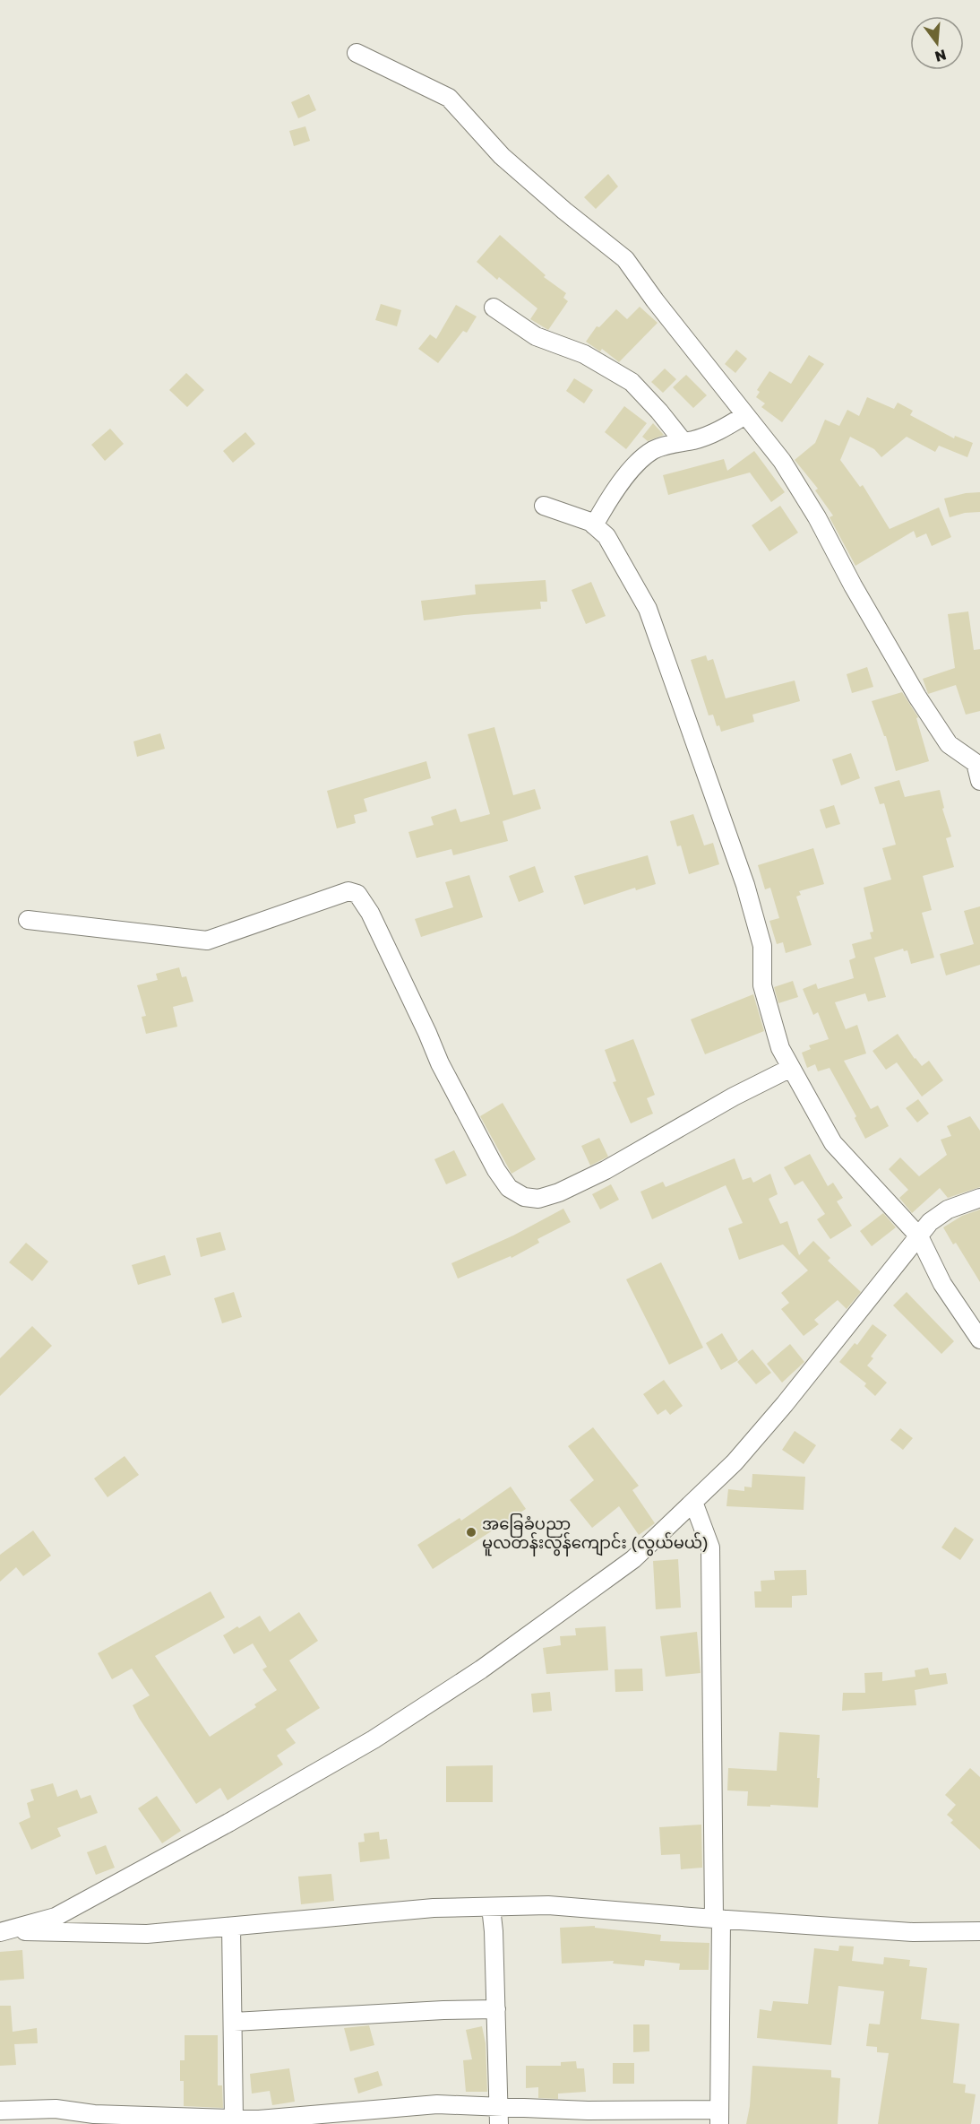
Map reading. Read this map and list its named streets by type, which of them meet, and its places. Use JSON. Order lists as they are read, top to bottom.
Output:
{
  "places": ["အခြေခံပညာ မူလတန်းလွန်ကျောင်း (လွယ်မယ်)"],
  "north": "bottom"
}
